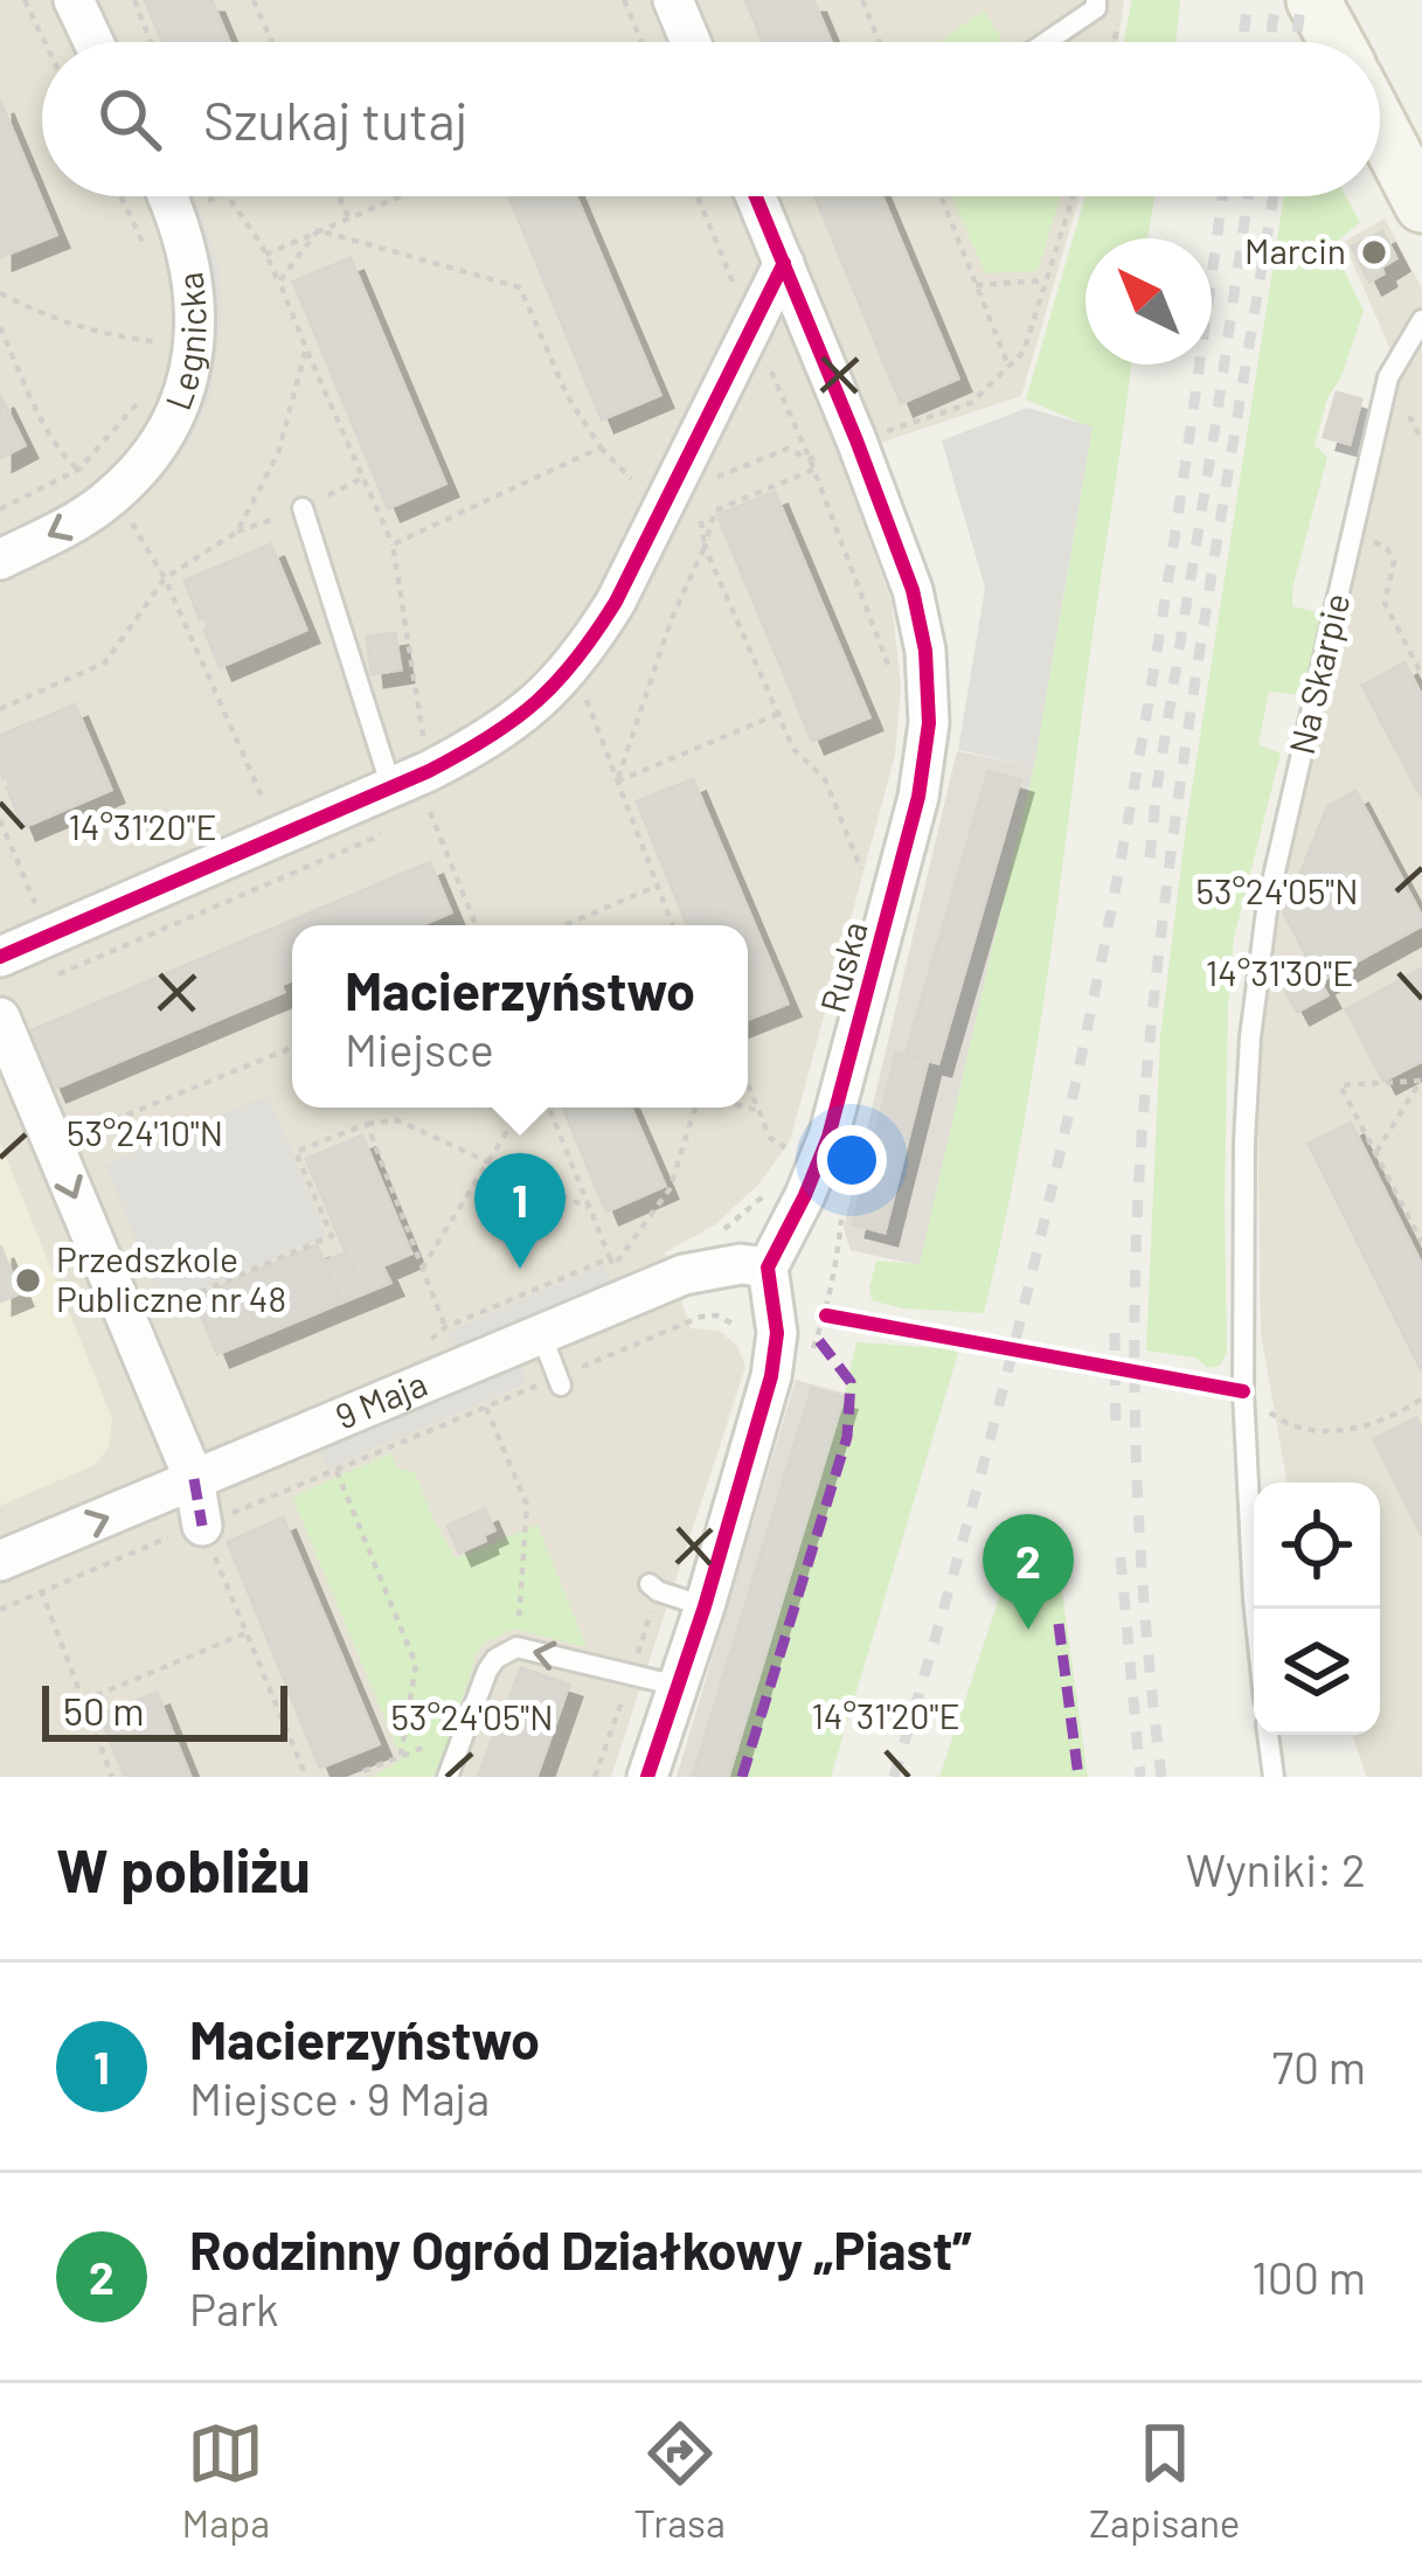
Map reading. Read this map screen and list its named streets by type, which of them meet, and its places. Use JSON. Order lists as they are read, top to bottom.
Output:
{
  "streets": {
    "street": ["Legnicka", "Ruska", "9 Maja"],
    "lane": ["Na Skarpie"]
  },
  "crossings": [
    ["Ruska", "9 Maja"]
  ],
  "places": ["Marcin", "Przedszkole Publiczne nr 48"],
  "scale_bar": "50 m",
  "north": "top left",
  "page": {
    "search": "Szukaj tutaj",
    "popup": ["Macierzyństwo", "Miejsce"],
    "pins": ["1", "2"],
    "scale": "50 m",
    "heading": ["W pobliżu", "Wyniki: 2"],
    "list": [
      {
        "mark": "1",
        "name": "Macierzyństwo",
        "note": "Miejsce · 9 Maja",
        "value": "70 m"
      },
      {
        "mark": "2",
        "name": "Rodzinny Ogród Działkowy „Piast”",
        "note": "Park",
        "value": "100 m"
      }
    ],
    "nav": ["Mapa", "Trasa", "Zapisane"]
  },
  "coordinates": [
    "14°31'20\"E",
    "53°24'05\"N",
    "14°31'30\"E",
    "53°24'10\"N"
  ]
}
